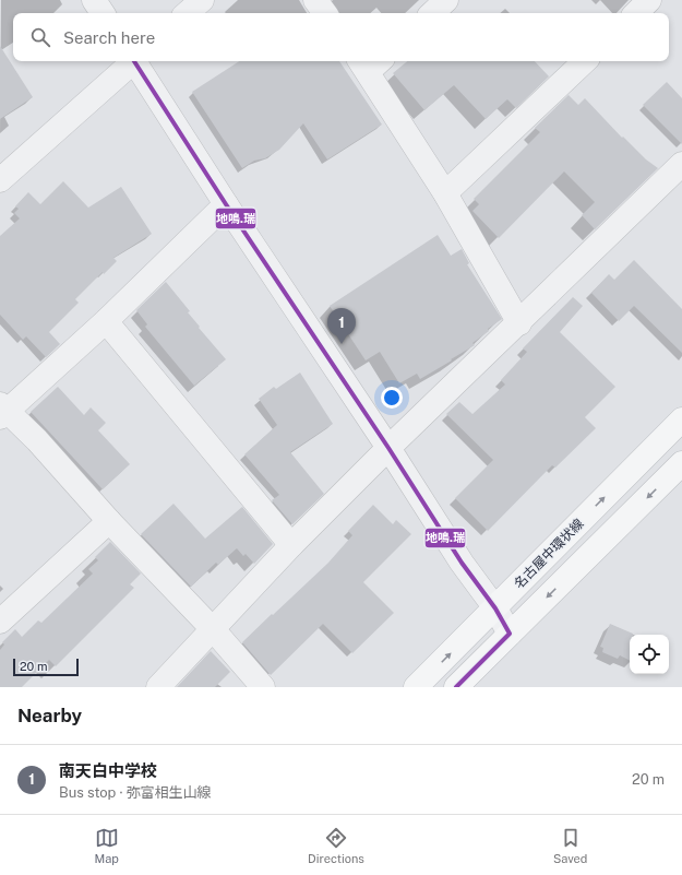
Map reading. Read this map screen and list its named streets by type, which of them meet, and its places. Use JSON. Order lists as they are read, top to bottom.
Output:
{
  "streets": {
    "main road": ["名古屋中環状線"]
  },
  "lines": ["transit line 地鳴.瑞"],
  "scale_bar": "20 m",
  "page": {
    "search": "Search here",
    "pins": "1",
    "scale": "20 m",
    "heading": "Nearby",
    "list": [
      {
        "mark": "1",
        "name": "南天白中学校",
        "note": "Bus stop · 弥富相生山線",
        "value": "20 m"
      }
    ],
    "nav": ["Map", "Directions", "Saved"]
  }
}
